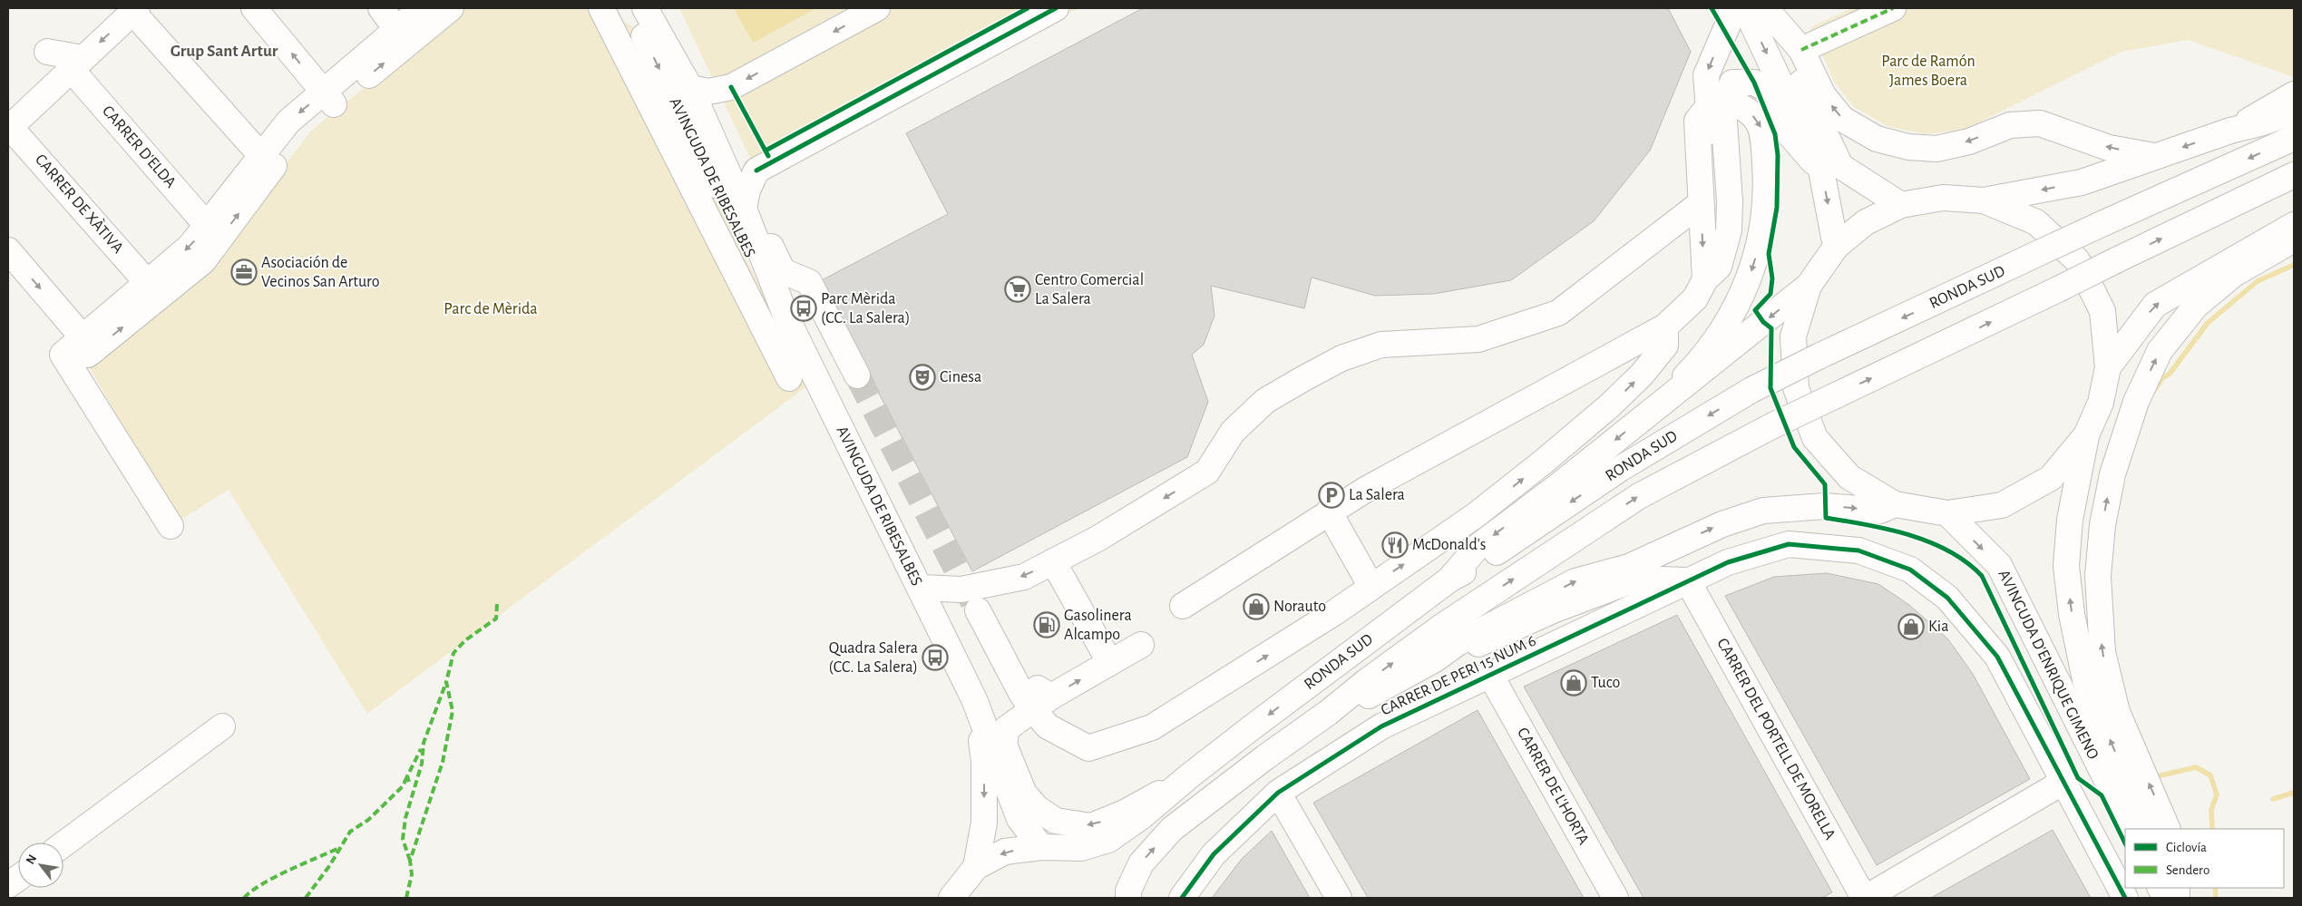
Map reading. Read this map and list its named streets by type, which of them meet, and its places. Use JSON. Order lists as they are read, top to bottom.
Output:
{
  "streets": {
    "main road": [
      "CARRER D'ELDA",
      "AVINGUDA DE RIBESALBES",
      "CARRER DE XÀTIVA",
      "RONDA SUD",
      "AVINGUDA D'ENRIQUE GIMENO",
      "CARRER DE PERI 15 NUM 6",
      "CARRER DEL PORTELL DE MORELLA",
      "CARRER DE L'HORTA"
    ]
  },
  "crossings": [
    ["AVINGUDA DE RIBESALBES", "RONDA SUD"],
    ["CARRER DE PERI 15 NUM 6", "CARRER DEL PORTELL DE MORELLA"],
    ["CARRER DE PERI 15 NUM 6", "CARRER DE L'HORTA"]
  ],
  "districts": ["Grup Sant Artur"],
  "parks": ["Parc de Ramón James Boera", "Parc de Mèrida"],
  "places": {
    "office": ["Asociación de Vecinos San Arturo"],
    "supermarket": ["Centro Comercial La Salera"],
    "bus stop": ["Parc Mèrida (CC. La Salera)", "Quadra Salera (CC. La Salera)"],
    "theatre": ["Cinesa"],
    "parking": ["La Salera"],
    "restaurant": ["McDonald's"],
    "shop": ["Norauto", "Kia", "Tuco"],
    "fuel station": ["Gasolinera Alcampo"]
  },
  "legend": ["Ciclovía", "Sendero"],
  "north": "top left"
}
